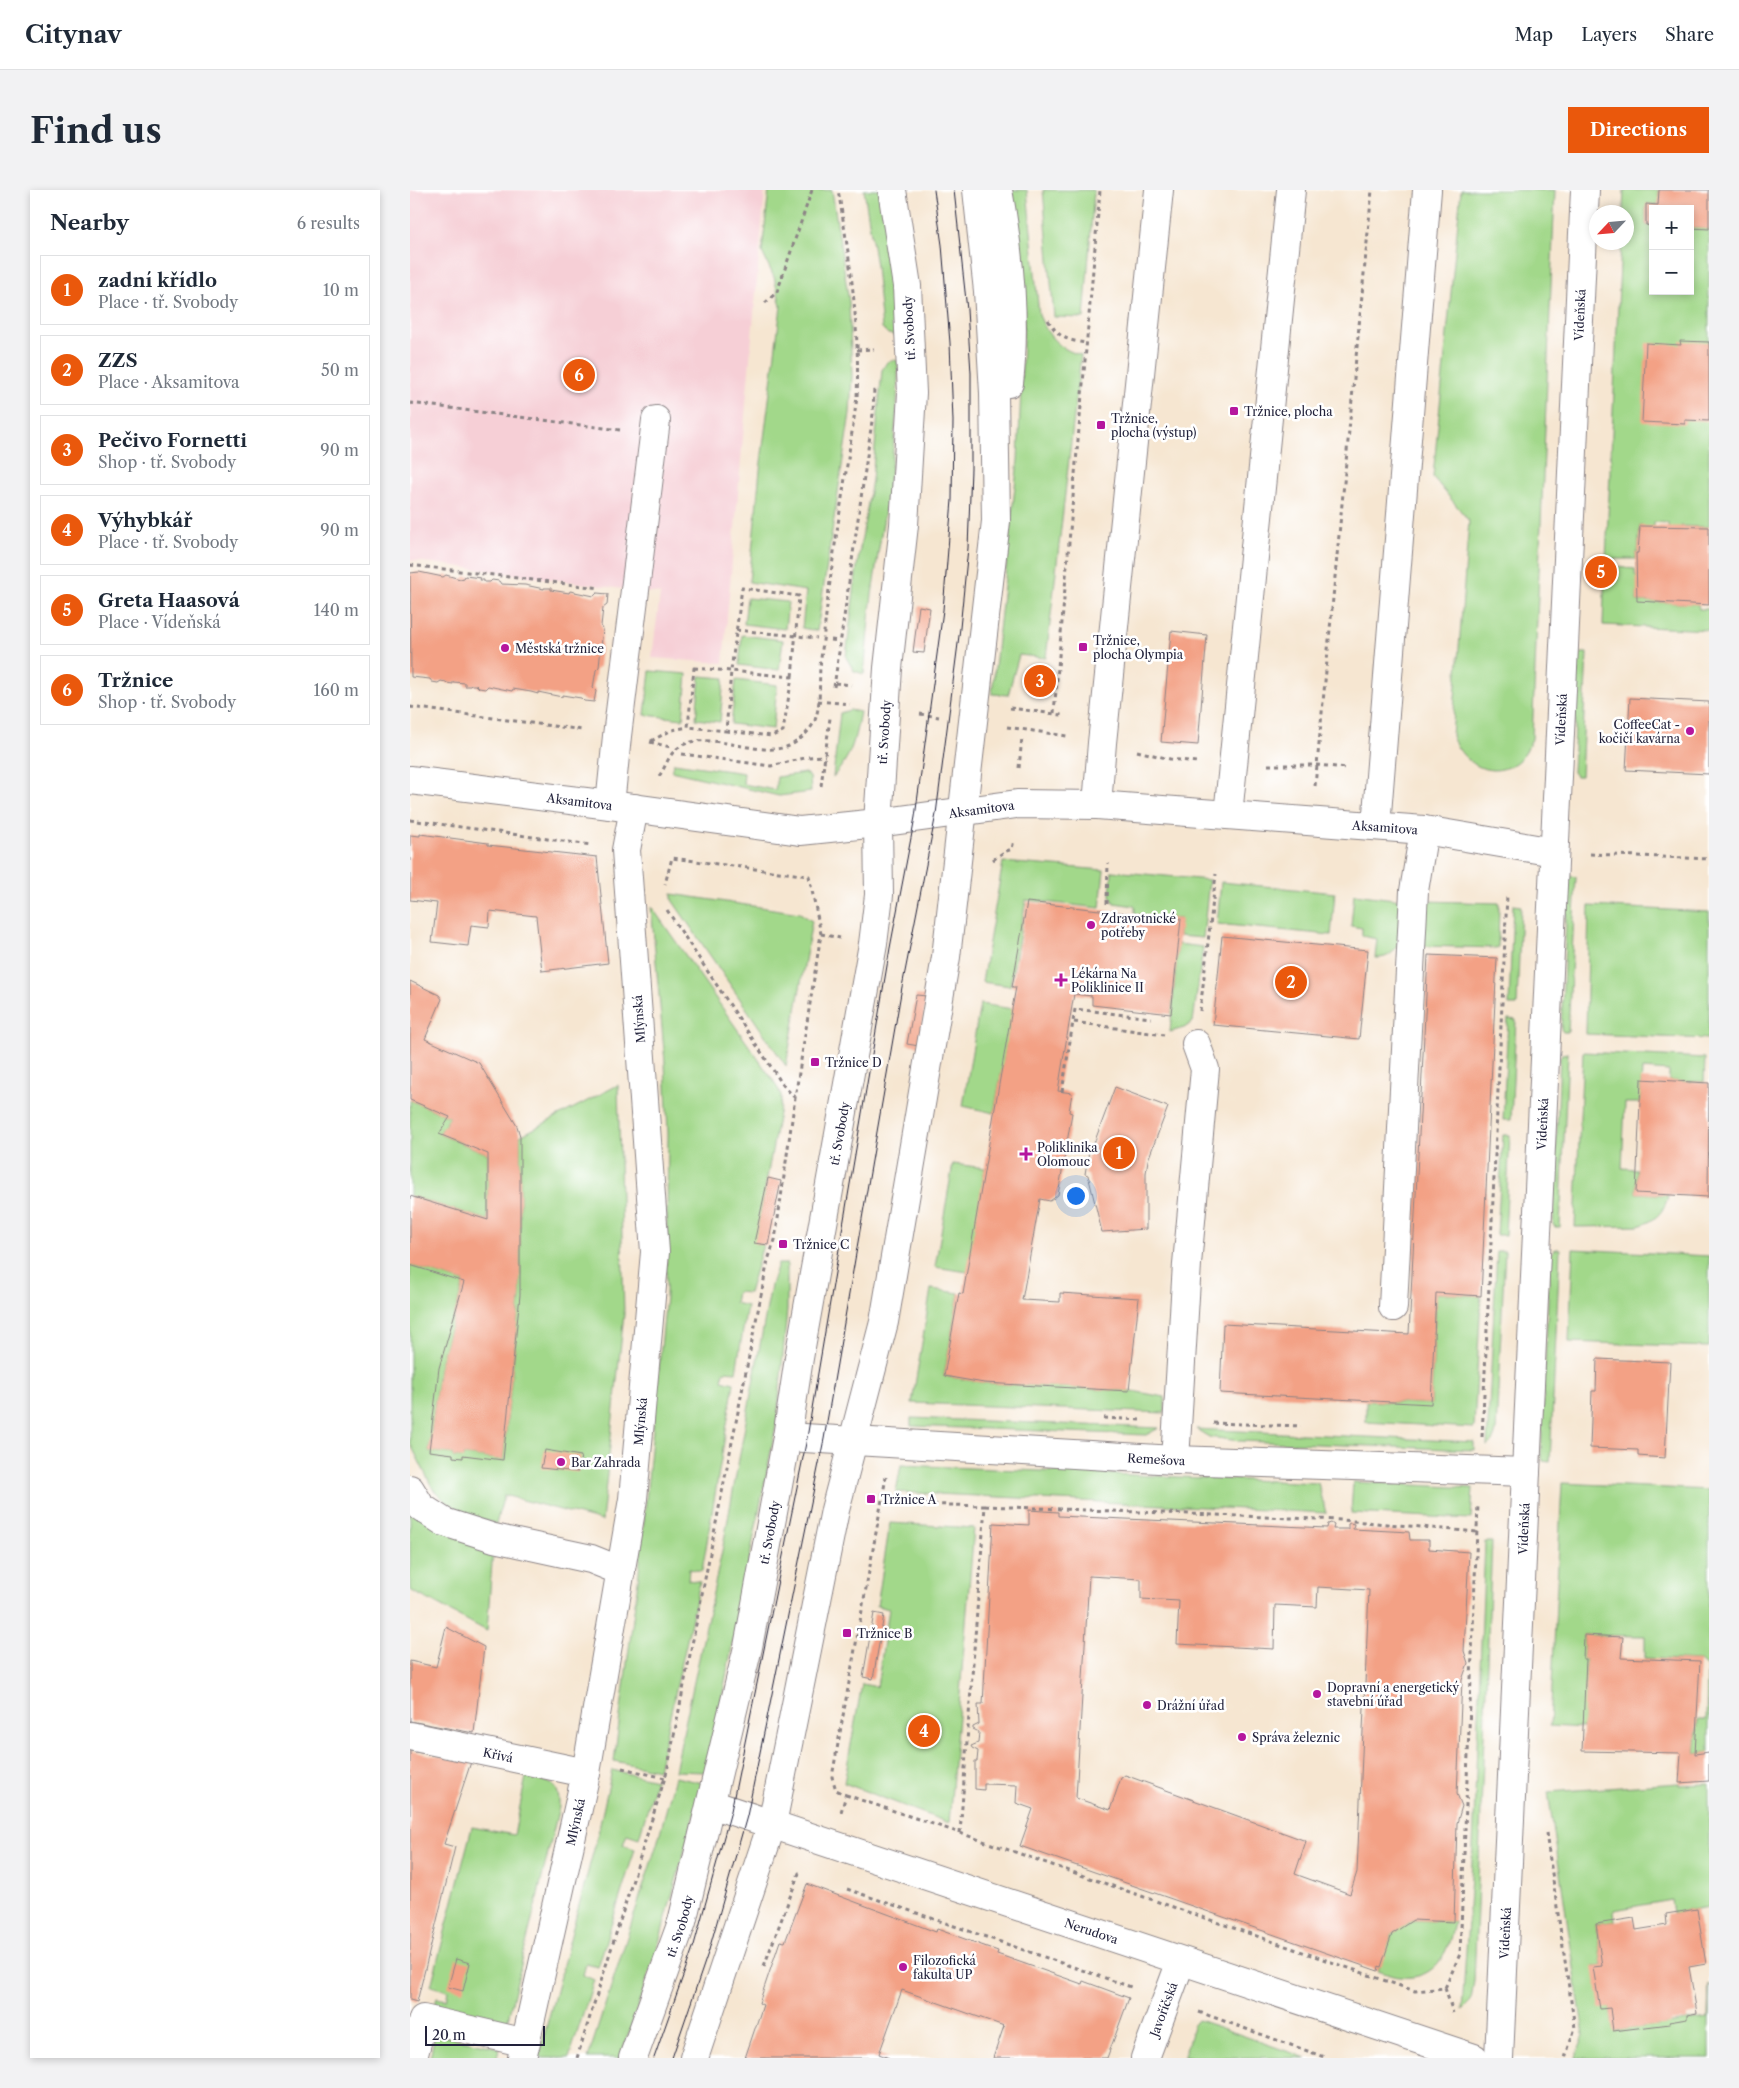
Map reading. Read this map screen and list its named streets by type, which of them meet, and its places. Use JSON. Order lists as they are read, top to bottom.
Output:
{
  "streets": {
    "street": [
      "Vídeňská",
      "tř. Svobody",
      "Aksamitova",
      "Mlýnská",
      "Remešova",
      "Křivá",
      "Nerudova",
      "Javoříčská"
    ]
  },
  "crossings": [
    ["Vídeňská", "Aksamitova"],
    ["Vídeňská", "Remešova"],
    ["tř. Svobody", "Aksamitova"],
    ["tř. Svobody", "Remešova"],
    ["tř. Svobody", "Nerudova"],
    ["Aksamitova", "Mlýnská"],
    ["Mlýnská", "Křivá"],
    ["Nerudova", "Javoříčská"]
  ],
  "places": {
    "transit": [
      "Tržnice, plocha",
      "Tržnice, plocha (výstup)",
      "Tržnice, plocha Olympia",
      "Tržnice D",
      "Tržnice C",
      "Tržnice A",
      "Tržnice B"
    ],
    "other": [
      "Městská tržnice",
      "CoffeeCat - kočičí kavárna",
      "Zdravotnické potřeby",
      "Bar Zahrada",
      "Dopravní a energetický stavební úřad",
      "Drážní úřad",
      "Správa železnic",
      "Filozofická fakulta UP"
    ],
    "health": ["Lékárna Na Poliklinice II", "Poliklinika Olomouc"]
  },
  "scale_bar": "20 m",
  "north": "bottom left",
  "page": {
    "header": "Citynav",
    "nav": ["Map", "Layers", "Share"],
    "buttons": "Directions",
    "title": "Find us",
    "heading": ["Nearby", "6 results"],
    "map_buttons": ["+", "−"],
    "list": [
      {
        "mark": "1",
        "name": "zadní křídlo",
        "note": "Place · tř. Svobody",
        "value": "10 m"
      },
      {
        "mark": "2",
        "name": "ZZS",
        "note": "Place · Aksamitova",
        "value": "50 m"
      },
      {
        "mark": "3",
        "name": "Pečivo Fornetti",
        "note": "Shop · tř. Svobody",
        "value": "90 m"
      },
      {
        "mark": "4",
        "name": "Výhybkář",
        "note": "Place · tř. Svobody",
        "value": "90 m"
      },
      {
        "mark": "5",
        "name": "Greta Haasová",
        "note": "Place · Vídeňská",
        "value": "140 m"
      },
      {
        "mark": "6",
        "name": "Tržnice",
        "note": "Shop · tř. Svobody",
        "value": "160 m"
      }
    ],
    "pins": [
      "6",
      "5",
      "3",
      "2",
      "1",
      "4"
    ],
    "scale": "20 m"
  }
}
